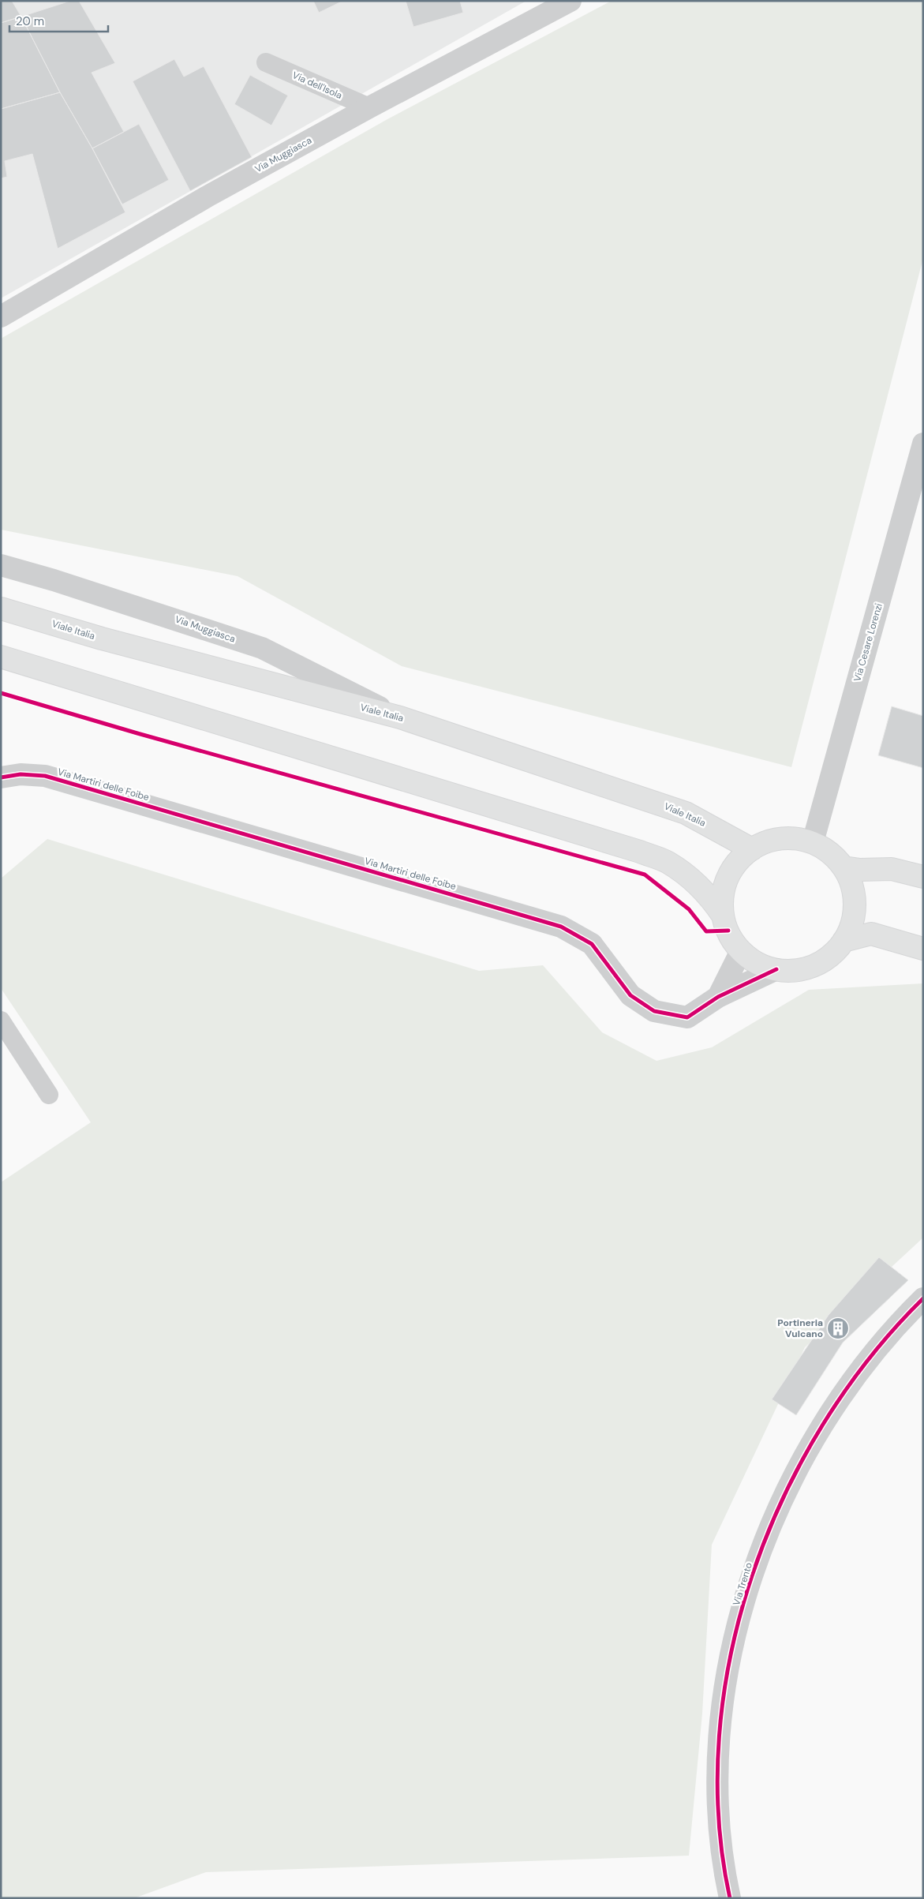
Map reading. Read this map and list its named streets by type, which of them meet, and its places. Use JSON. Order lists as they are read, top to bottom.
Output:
{
  "streets": {
    "main road": ["Viale Italia"],
    "street": [
      "Via Muggiasca",
      "Via Cesare Lorenzi",
      "Via Martiri delle Foibe",
      "Via Trento"
    ],
    "lane": ["Via dell'Isola"]
  },
  "crossings": [
    ["Via dell'Isola", "Via Muggiasca"],
    ["Via Muggiasca", "Viale Italia"],
    ["Viale Italia", "Via Cesare Lorenzi"],
    ["Viale Italia", "Via Martiri delle Foibe"],
    ["Via Cesare Lorenzi", "Via Martiri delle Foibe"]
  ],
  "places": {
    "building": ["Portineria Vulcano"]
  },
  "scale_bar": "20 m"
}
